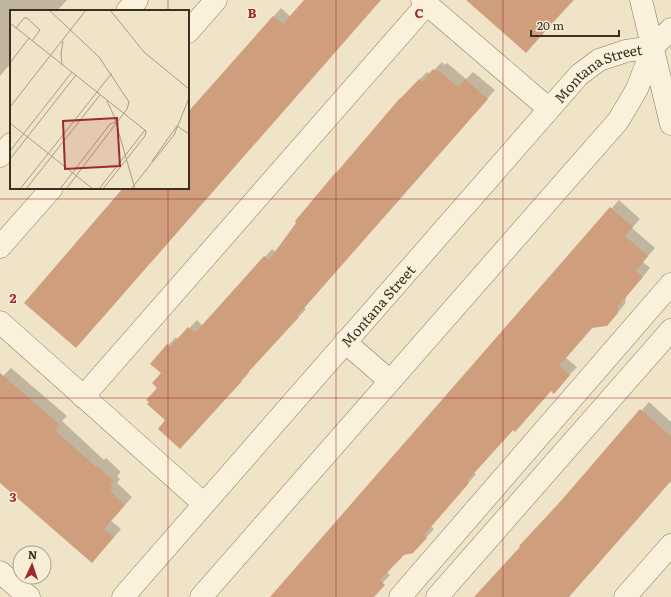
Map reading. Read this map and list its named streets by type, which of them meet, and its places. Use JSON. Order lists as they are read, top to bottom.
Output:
{
  "streets": {
    "street": ["Montana Street"]
  },
  "scale_bar": "20 m",
  "north": "top",
  "grid": {
    "columns": ["B", "C"],
    "rows": ["2", "3"]
  }
}
